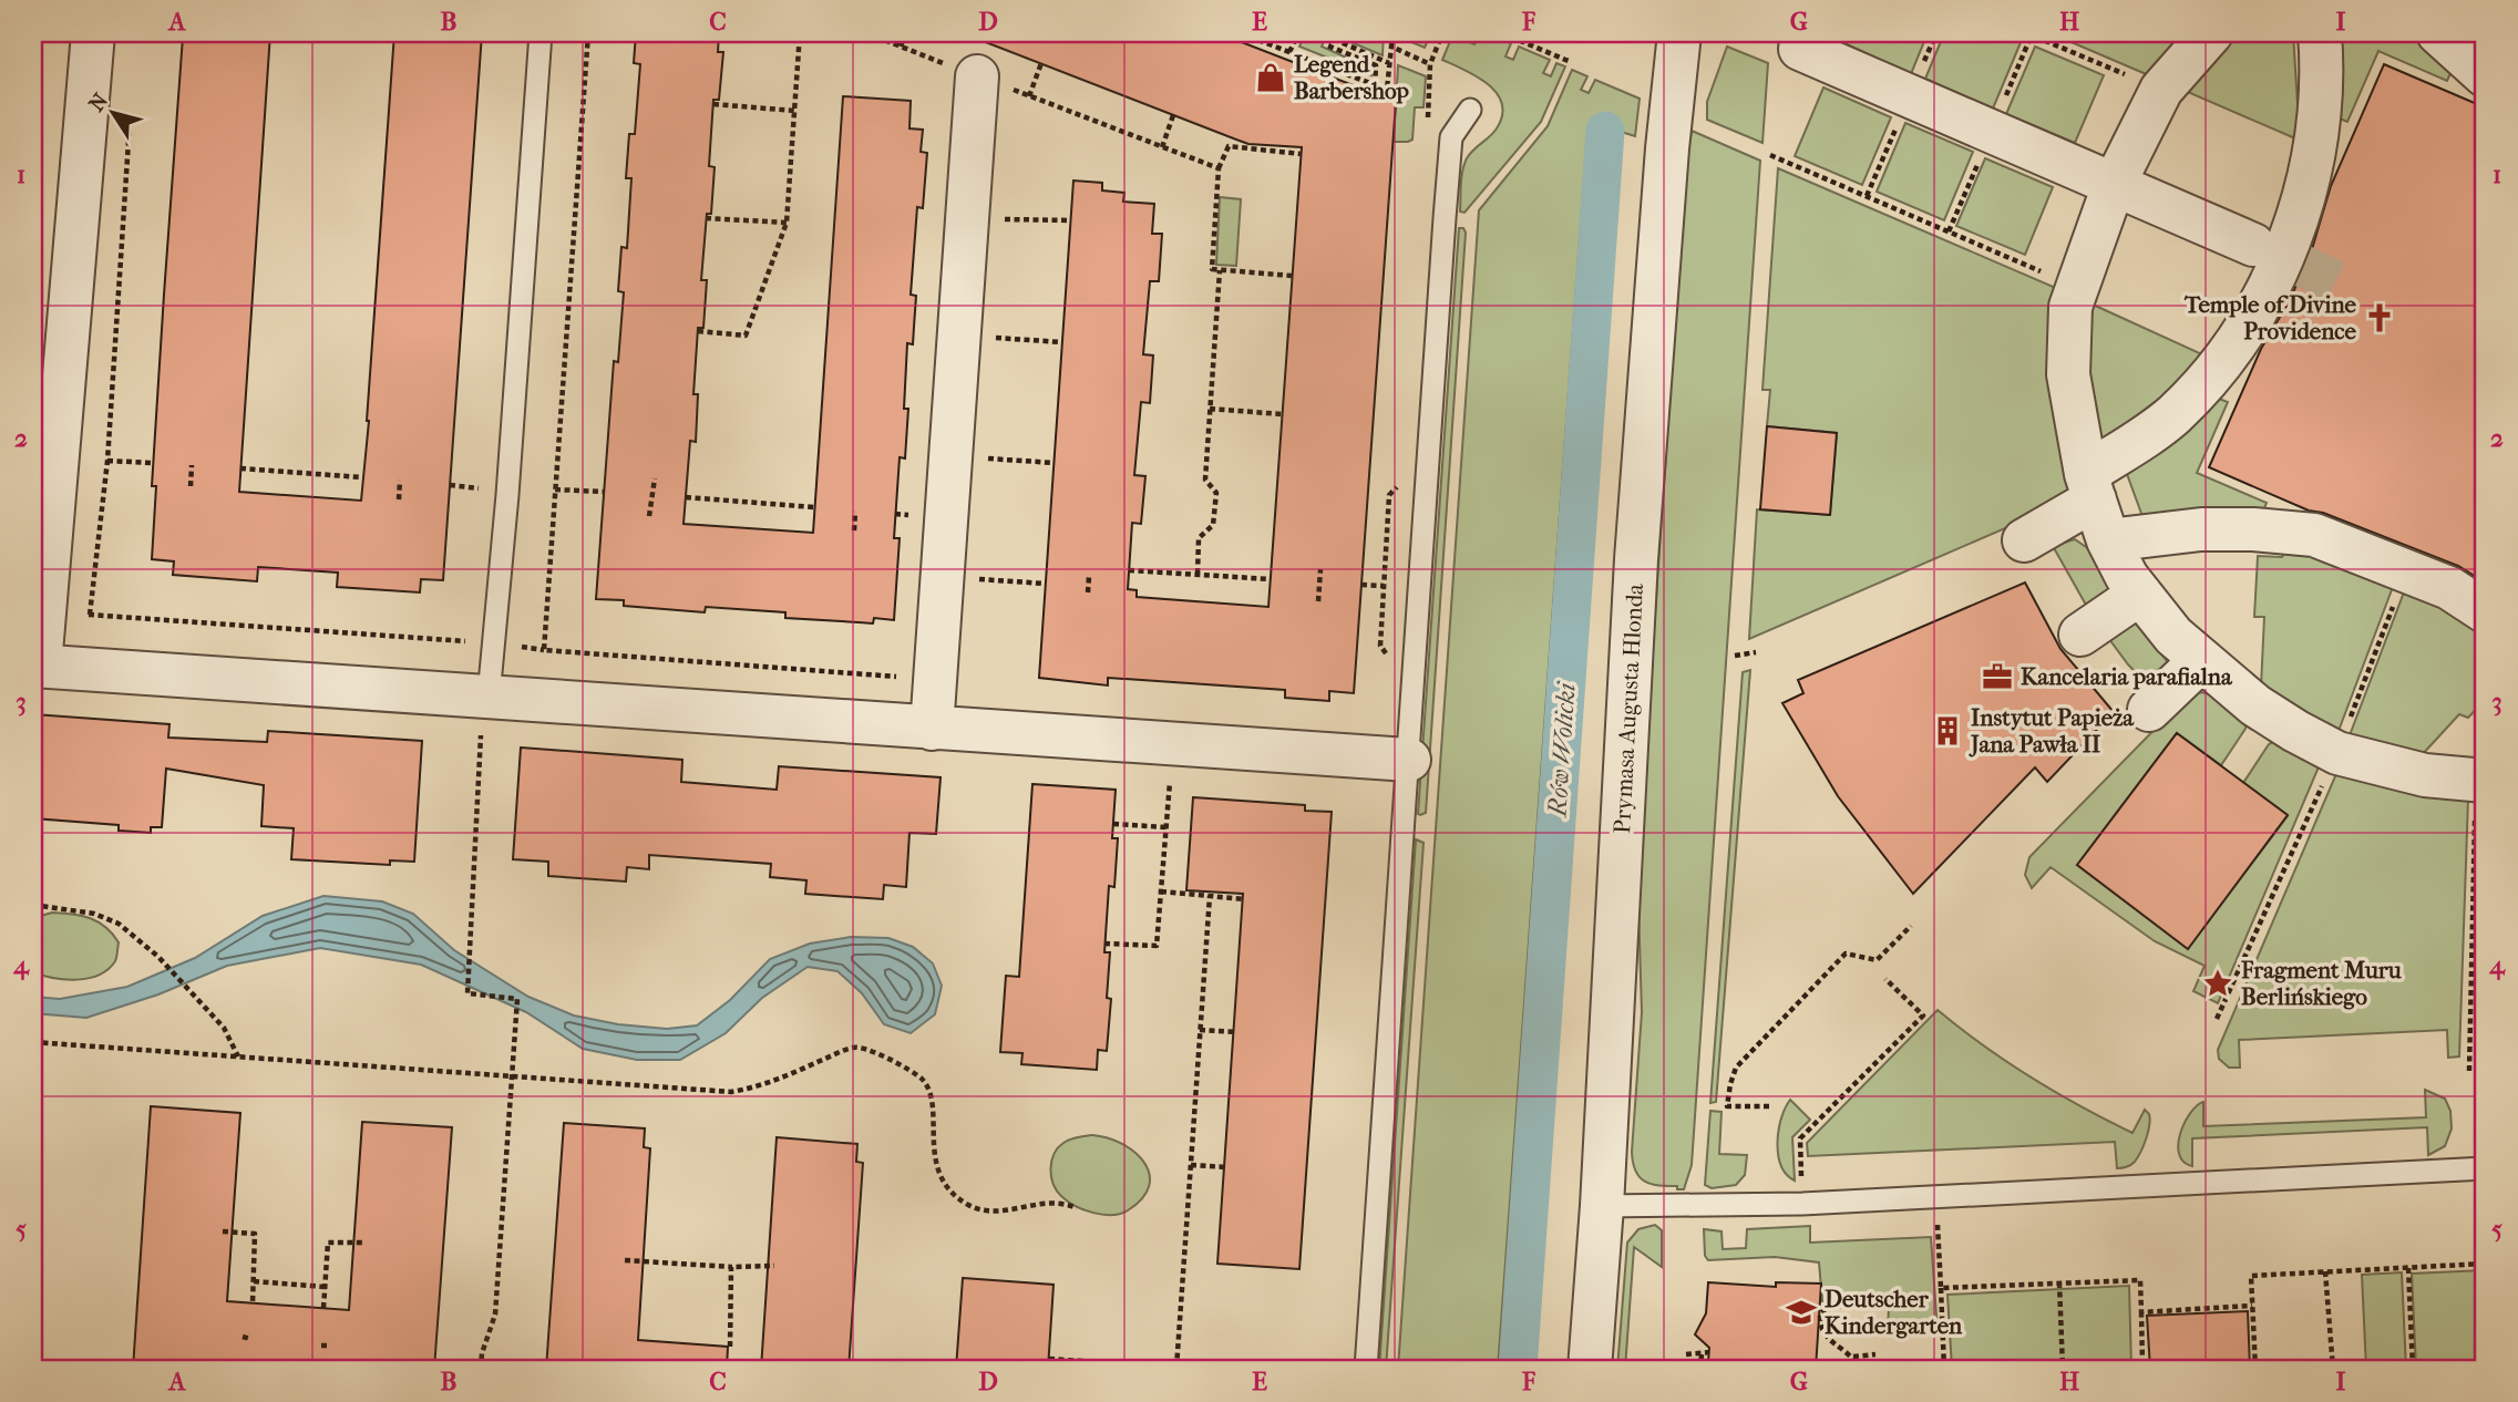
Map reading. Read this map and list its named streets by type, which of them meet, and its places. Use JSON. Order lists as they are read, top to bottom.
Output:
{
  "streets": {
    "street": ["Prymasa Augusta Hlonda"]
  },
  "water": ["Rów Wolicki"],
  "places": {
    "shop": ["Legend Barbershop"],
    "church": ["Temple of Divine Providence"],
    "office": ["Kancelaria parafialna"],
    "building": ["Instytut Papieża Jana Pawła II"],
    "place": ["Fragment Muru Berlińskiego"],
    "school or university": ["Deutscher Kindergarten"]
  },
  "north": "top left",
  "grid": {
    "columns": [
      "A",
      "B",
      "C",
      "D",
      "E",
      "F",
      "G",
      "H",
      "I"
    ],
    "rows": [
      "1",
      "2",
      "3",
      "4",
      "5"
    ]
  }
}
